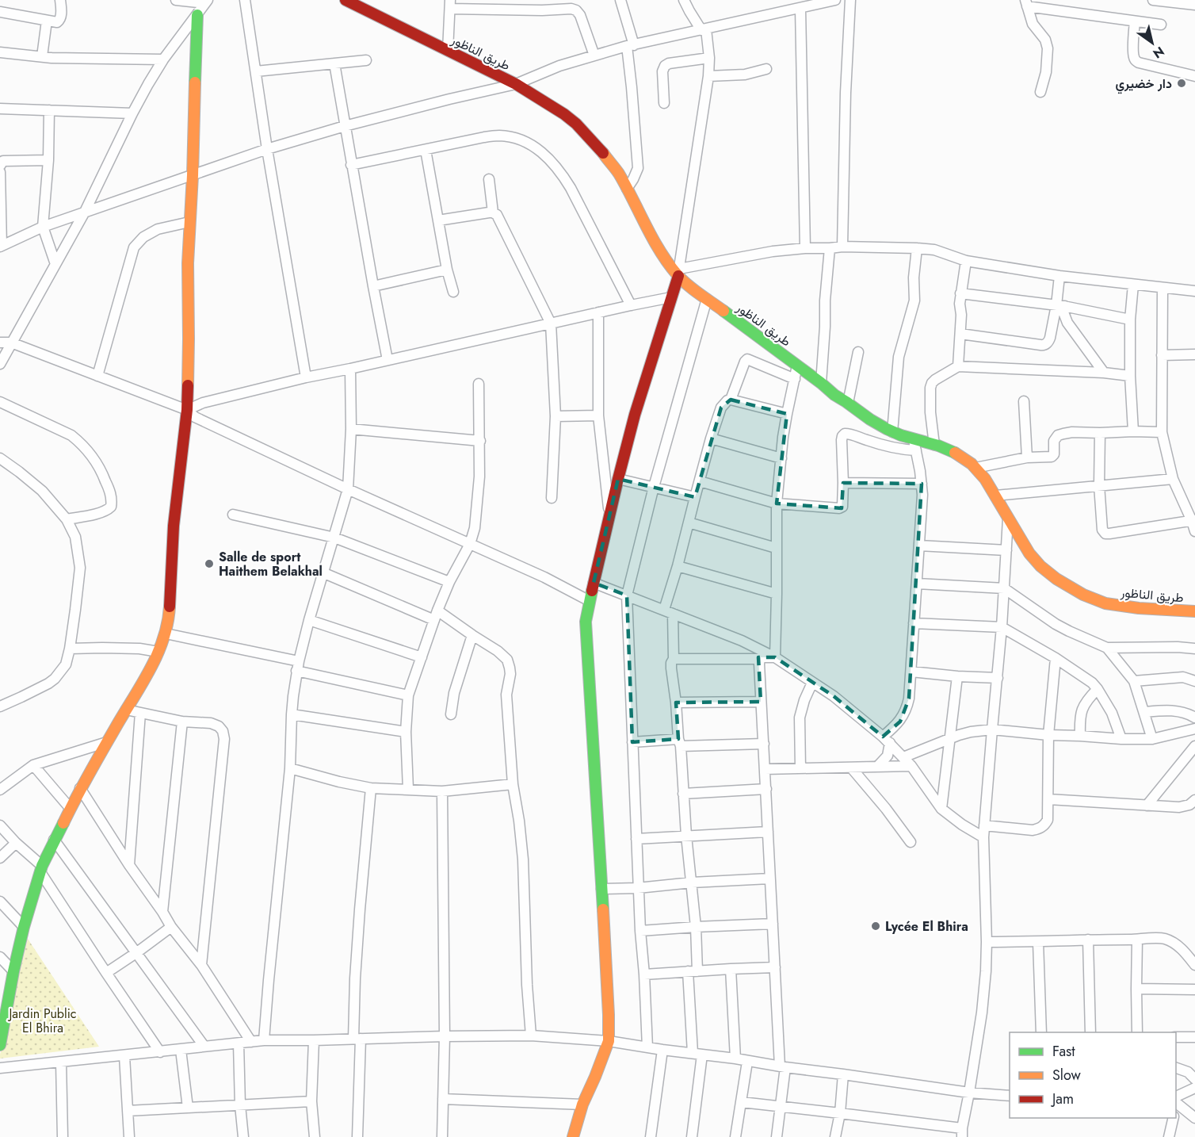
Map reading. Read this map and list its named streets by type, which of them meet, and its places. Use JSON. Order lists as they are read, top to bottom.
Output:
{
  "streets": {
    "street": ["طريق الناظور"]
  },
  "parks": ["Jardin Public El Bhira"],
  "places": ["دار خضيري", "Salle de sport Haithem Belakhal", "Lycée El Bhira"],
  "legend": ["Fast", "Slow", "Jam"],
  "north": "bottom right"
}
